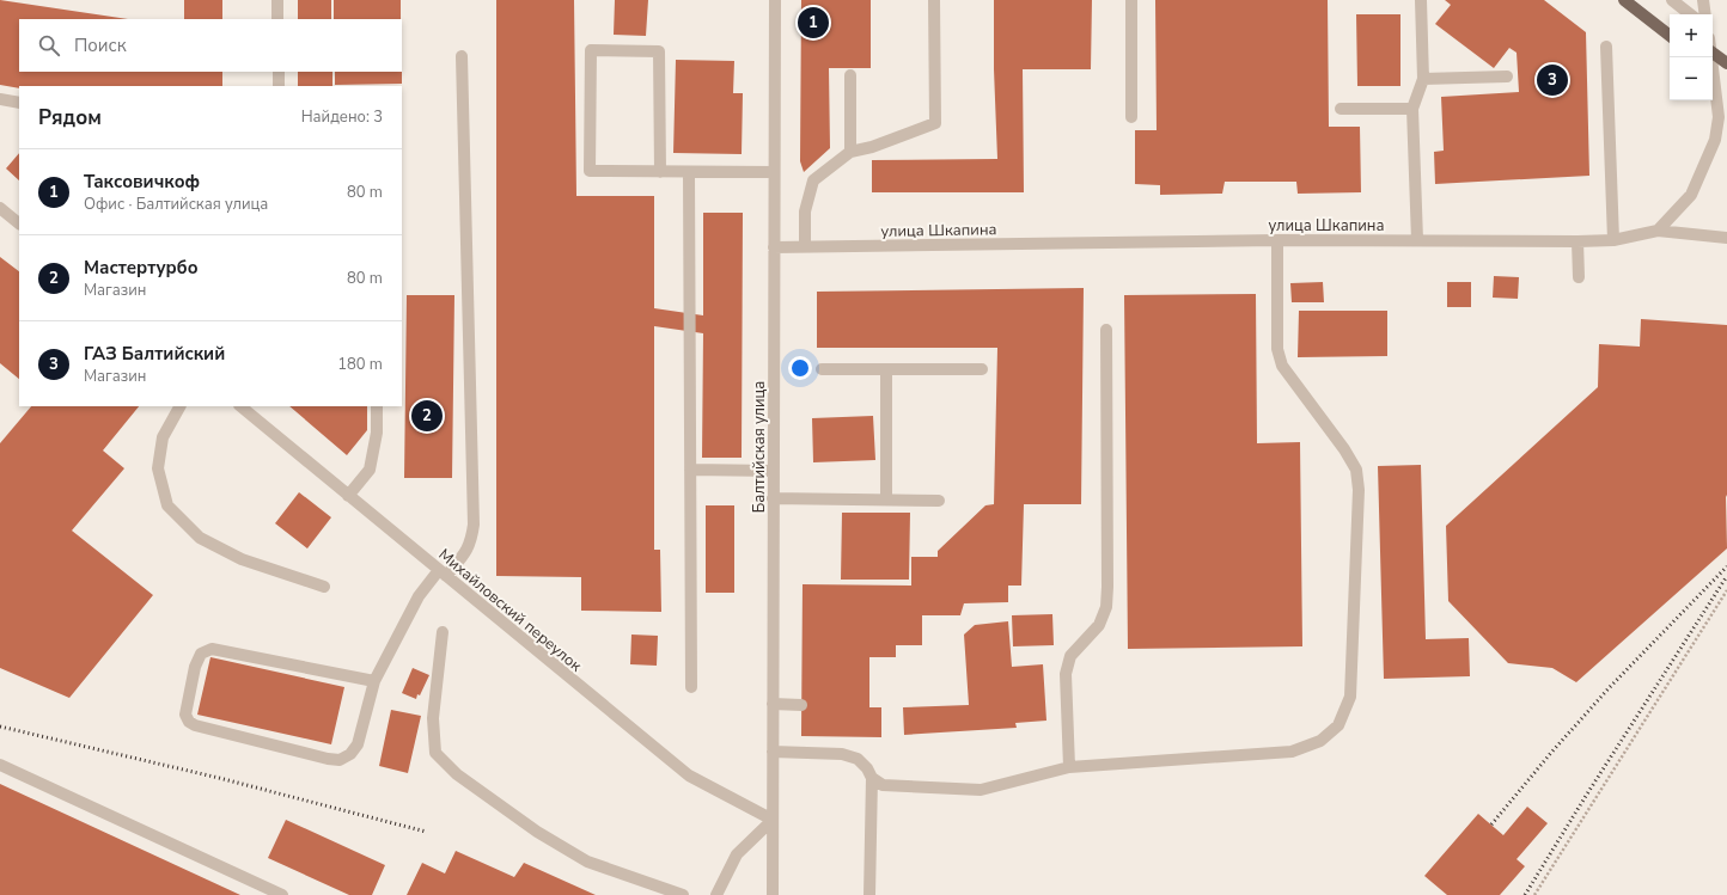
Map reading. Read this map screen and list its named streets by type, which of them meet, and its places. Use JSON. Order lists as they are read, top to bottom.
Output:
{
  "streets": {
    "street": ["улица Шкапина", "Балтийская улица", "Михайловский переулок"]
  },
  "crossings": [
    ["улица Шкапина", "Балтийская улица"],
    ["Балтийская улица", "Михайловский переулок"]
  ],
  "page": {
    "pins": ["1", "3", "2"],
    "map_buttons": ["+", "−"],
    "search": "Поиск",
    "heading": ["Рядом", "Найдено: 3"],
    "list": [
      {
        "mark": "1",
        "name": "Таксовичкоф",
        "note": "Офис · Балтийская улица",
        "value": "80 m"
      },
      {
        "mark": "2",
        "name": "Мастертурбо",
        "note": "Магазин",
        "value": "80 m"
      },
      {
        "mark": "3",
        "name": "ГАЗ Балтийский",
        "note": "Магазин",
        "value": "180 m"
      }
    ]
  }
}
